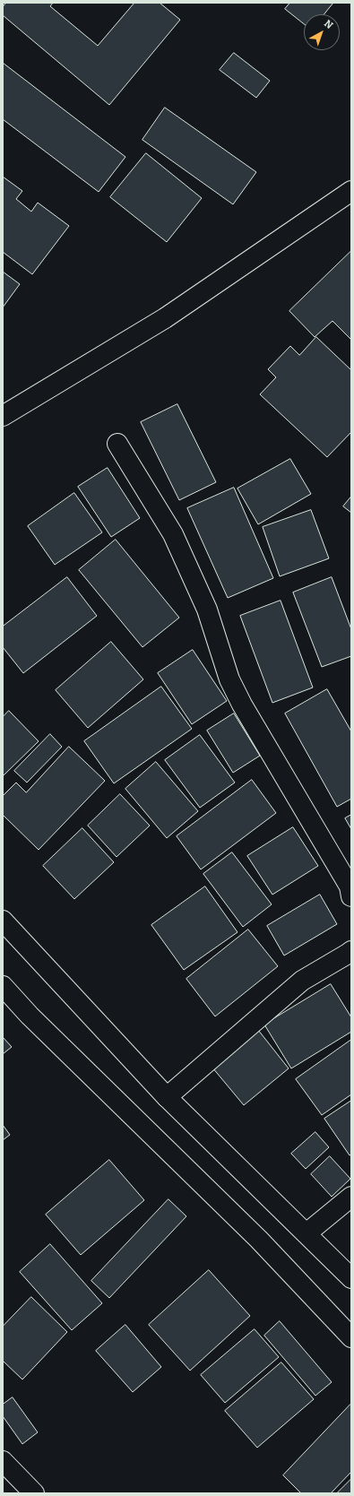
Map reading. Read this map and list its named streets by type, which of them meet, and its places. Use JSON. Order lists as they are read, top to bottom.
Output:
{
  "north": "top right"
}
